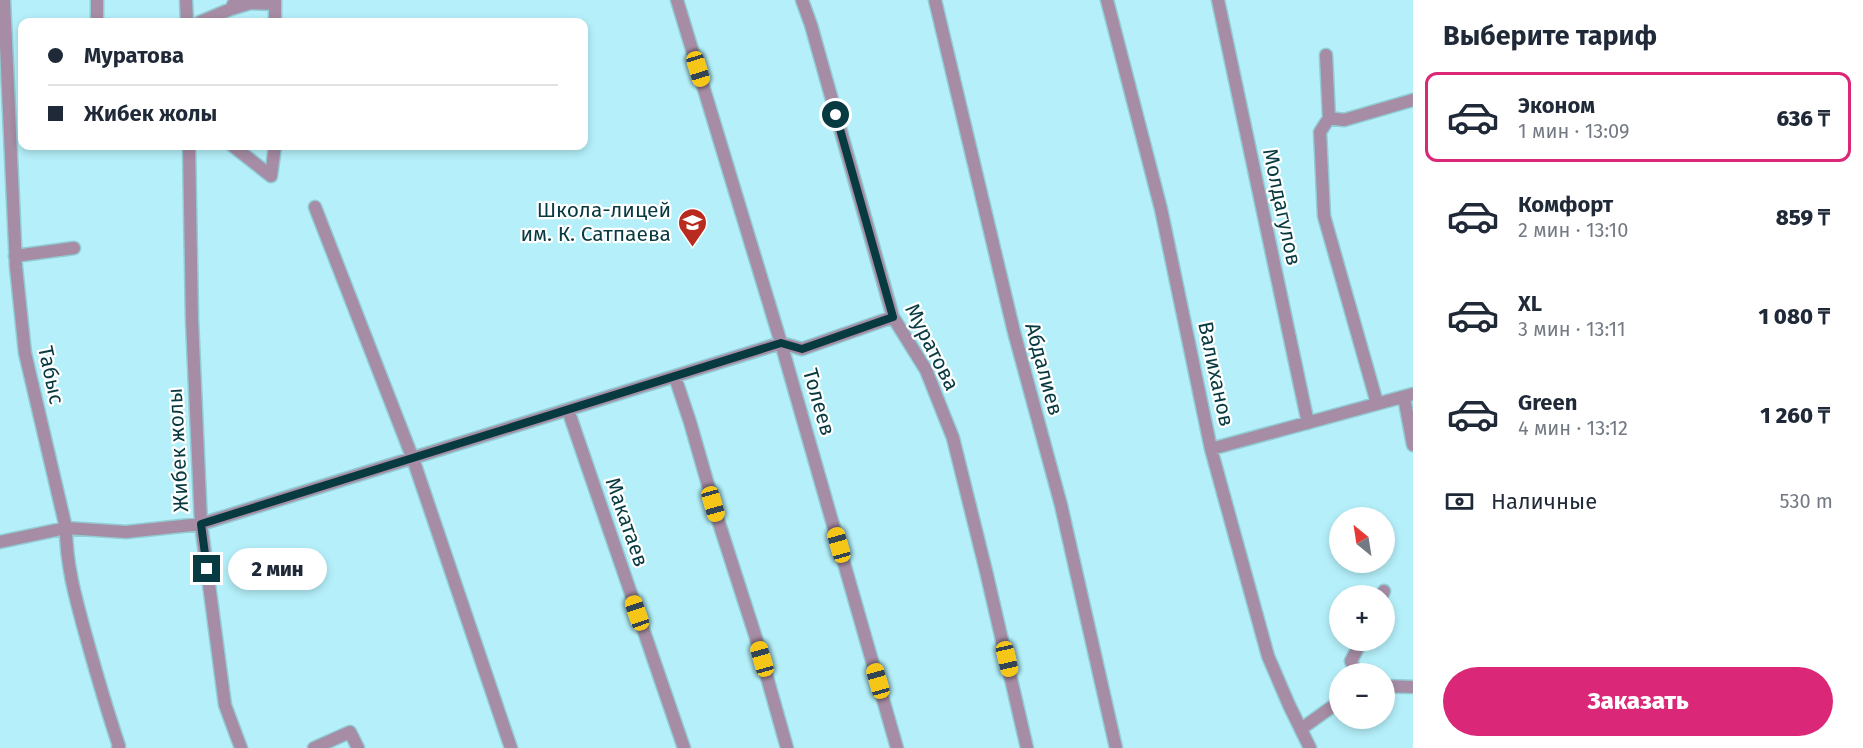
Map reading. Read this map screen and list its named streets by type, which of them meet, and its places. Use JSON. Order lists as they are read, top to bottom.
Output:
{
  "streets": {
    "street": [
      "Молдагулов",
      "Муратова",
      "Абдалиев",
      "Валиханов",
      "Табыс",
      "Толеев",
      "Жибек жолы",
      "Макатаев"
    ]
  },
  "places": {
    "school or university": ["Школа-лицей им. К. Сатпаева"]
  },
  "north": "top left",
  "page": {
    "heading": "Выберите тариф",
    "banner": ["Муратова", "Жибек жолы"],
    "list": [
      {
        "name": "Эконом",
        "note": "1 мин · 13:09",
        "value": "636 ₸"
      },
      {
        "name": "Комфорт",
        "note": "2 мин · 13:10",
        "value": "859 ₸"
      },
      {
        "name": "XL",
        "note": "3 мин · 13:11",
        "value": "1 080 ₸"
      },
      {
        "name": "Green",
        "note": "4 мин · 13:12",
        "value": "1 260 ₸"
      }
    ],
    "pay": ["Наличные", "530 m"],
    "map_buttons": ["+", "−"],
    "bubble": "2 мин",
    "buttons": "Заказать"
  }
}
